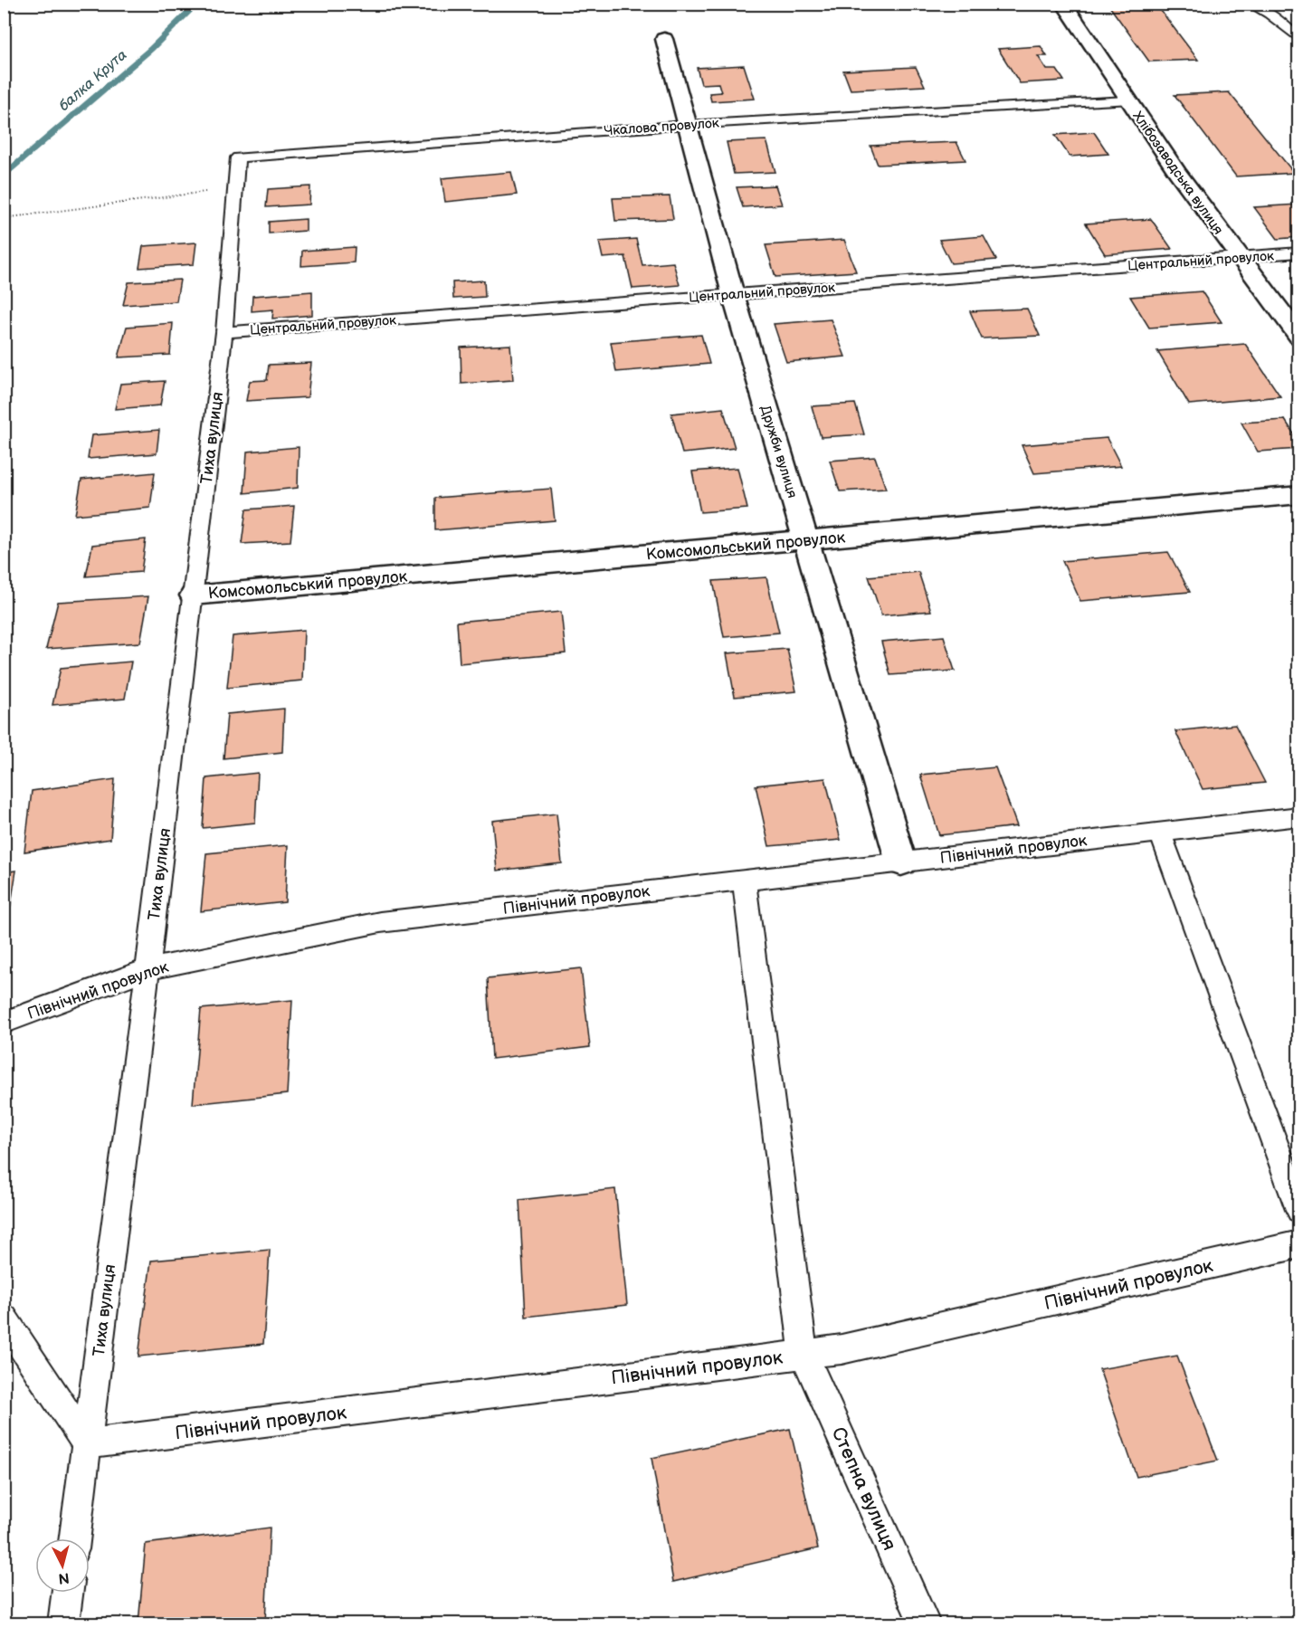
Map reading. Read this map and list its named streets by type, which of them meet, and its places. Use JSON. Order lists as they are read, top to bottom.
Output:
{
  "streets": {
    "street": ["Хлібозаводська вулиця", "Дружби вулиця", "Комсомольський провулок"],
    "lane": [
      "Чкалова провулок",
      "Центральний провулок",
      "Тиха вулиця",
      "Північний провулок",
      "Степна вулиця"
    ]
  },
  "crossings": [
    ["Чкалова провулок", "Хлібозаводська вулиця"],
    ["Чкалова провулок", "Тиха вулиця"],
    ["Чкалова провулок", "Дружби вулиця"],
    ["Хлібозаводська вулиця", "Центральний провулок"],
    ["Центральний провулок", "Тиха вулиця"],
    ["Центральний провулок", "Дружби вулиця"],
    ["Тиха вулиця", "Комсомольський провулок"],
    ["Тиха вулиця", "Північний провулок"],
    ["Дружби вулиця", "Комсомольський провулок"],
    ["Дружби вулиця", "Північний провулок"],
    ["Північний провулок", "Степна вулиця"]
  ],
  "water": ["балка Крута"],
  "north": "bottom"
}
